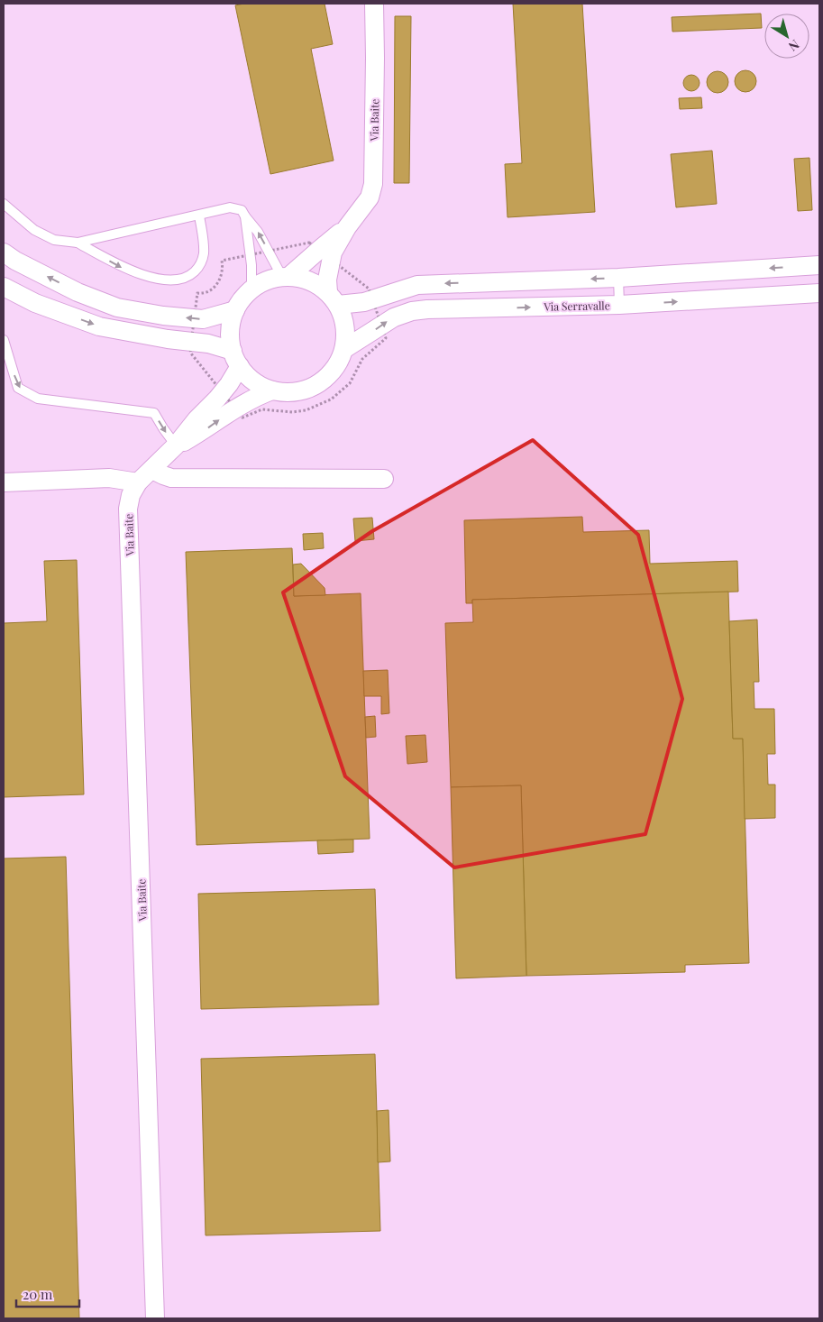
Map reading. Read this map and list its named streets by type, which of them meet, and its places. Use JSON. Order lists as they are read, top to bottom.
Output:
{
  "streets": {
    "street": ["Via Baite", "Via Serravalle"]
  },
  "crossings": [
    ["Via Baite", "Via Serravalle"]
  ],
  "scale_bar": "20 m",
  "north": "bottom right"
}
